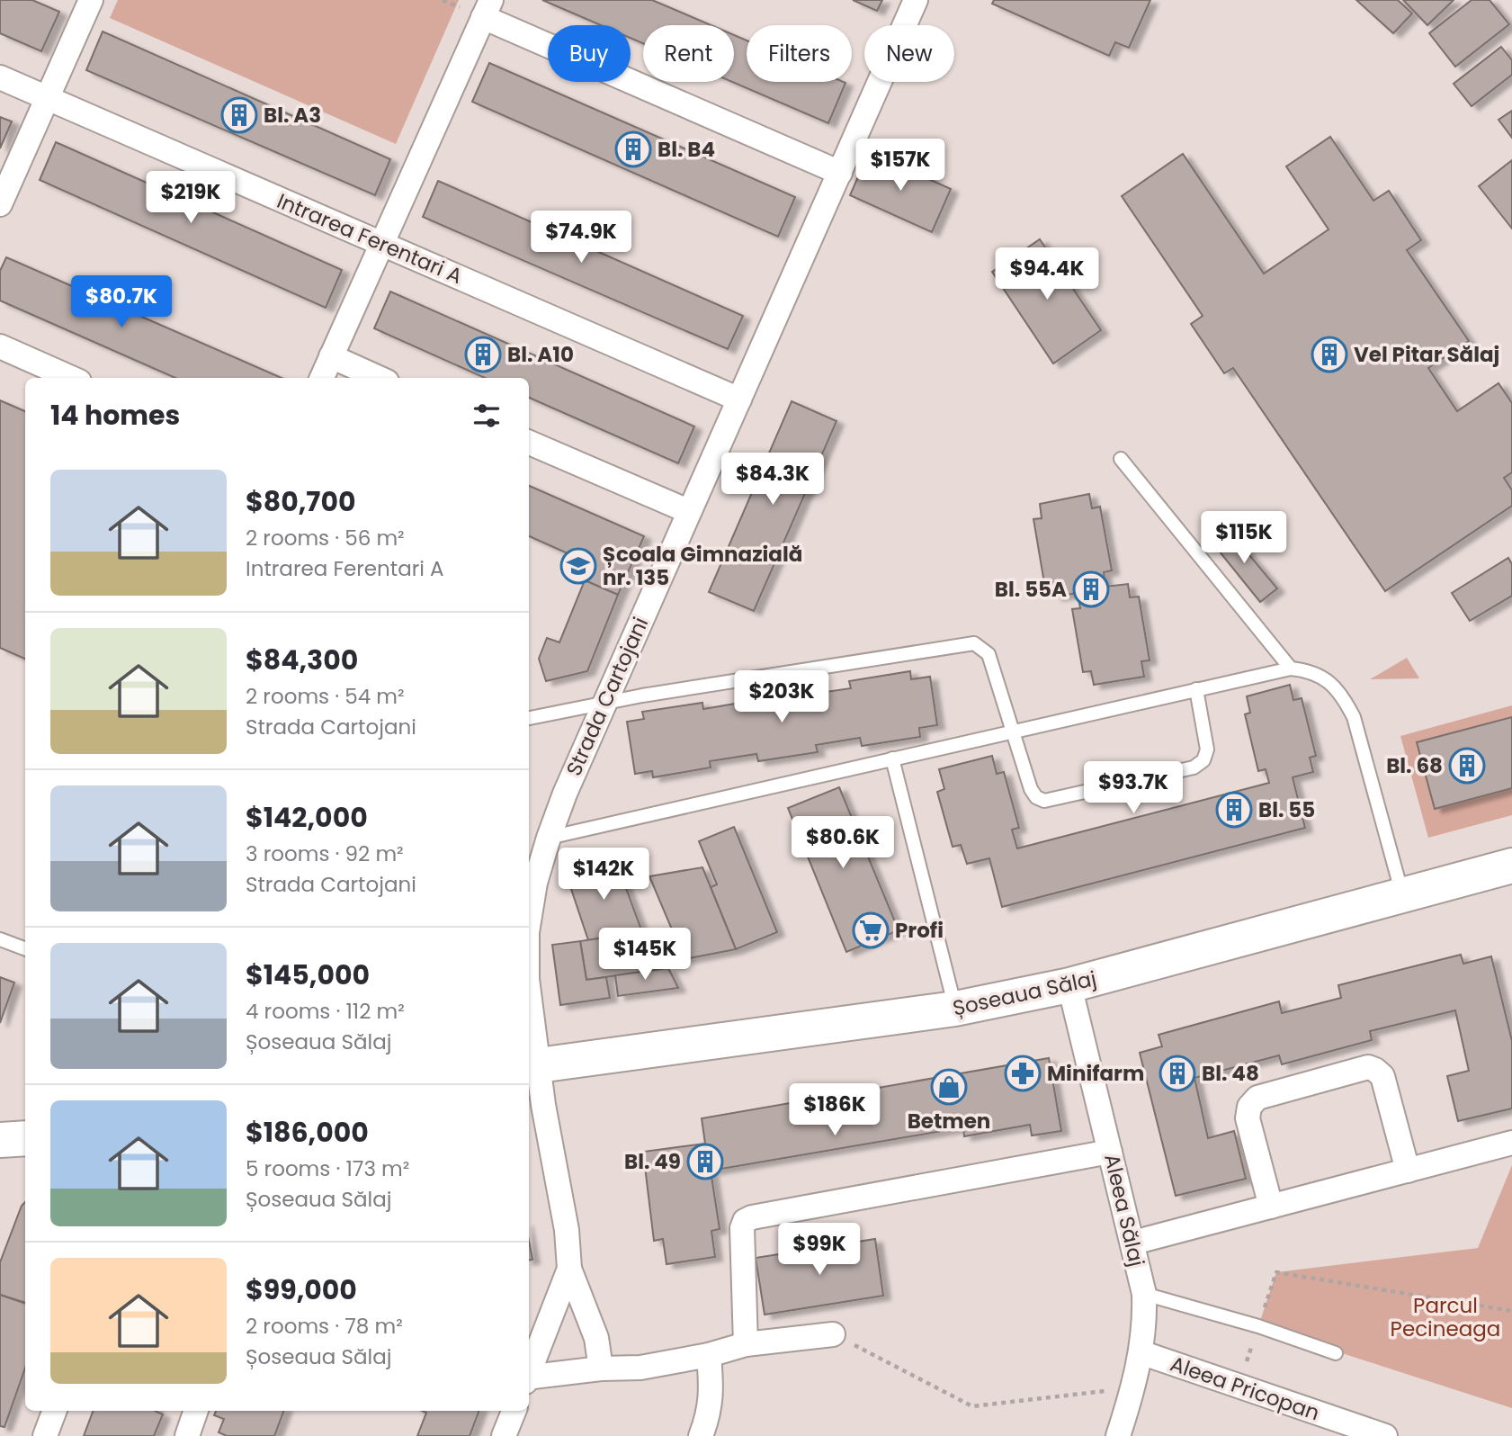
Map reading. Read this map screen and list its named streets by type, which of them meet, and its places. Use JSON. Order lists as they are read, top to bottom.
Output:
{
  "streets": {
    "street": [
      "Intrarea Ferentari A",
      "Strada Cartojani",
      "Șoseaua Sălaj",
      "Aleea Sălaj",
      "Aleea Pricopan"
    ]
  },
  "crossings": [
    ["Intrarea Ferentari A", "Strada Cartojani"],
    ["Strada Cartojani", "Șoseaua Sălaj"],
    ["Șoseaua Sălaj", "Aleea Sălaj"],
    ["Aleea Sălaj", "Aleea Pricopan"]
  ],
  "parks": ["Parcul Pecineaga"],
  "places": {
    "building": [
      "Bl. A3",
      "Bl. B4",
      "Bl. A10",
      "Vel Pitar Sălaj",
      "Bl. 55A",
      "Bl. 68",
      "Bl. 55",
      "Bl. 48",
      "Bl. 49"
    ],
    "school or university": ["Școala Gimnazială nr. 135"],
    "supermarket": ["Profi"],
    "pharmacy": ["Minifarm"],
    "shop": ["Betmen"]
  },
  "page": {
    "chip": [
      "Buy",
      "Rent",
      "Filters",
      "New"
    ],
    "price": [
      "$157K",
      "$219K",
      "$74.9K",
      "$94.4K",
      "$80.7K",
      "$84.3K",
      "$115K",
      "$203K",
      "$93.7K",
      "$80.6K",
      "$142K",
      "$145K",
      "$186K",
      "$99K"
    ],
    "heading": "14 homes",
    "list": [
      {
        "name": "$80,700",
        "note": "2 rooms · 56 m² · Intrarea Ferentari A"
      },
      {
        "name": "$84,300",
        "note": "2 rooms · 54 m² · Strada Cartojani"
      },
      {
        "name": "$142,000",
        "note": "3 rooms · 92 m² · Strada Cartojani"
      },
      {
        "name": "$145,000",
        "note": "4 rooms · 112 m² · Șoseaua Sălaj"
      },
      {
        "name": "$186,000",
        "note": "5 rooms · 173 m² · Șoseaua Sălaj"
      },
      {
        "name": "$99,000",
        "note": "2 rooms · 78 m² · Șoseaua Sălaj"
      }
    ]
  }
}
